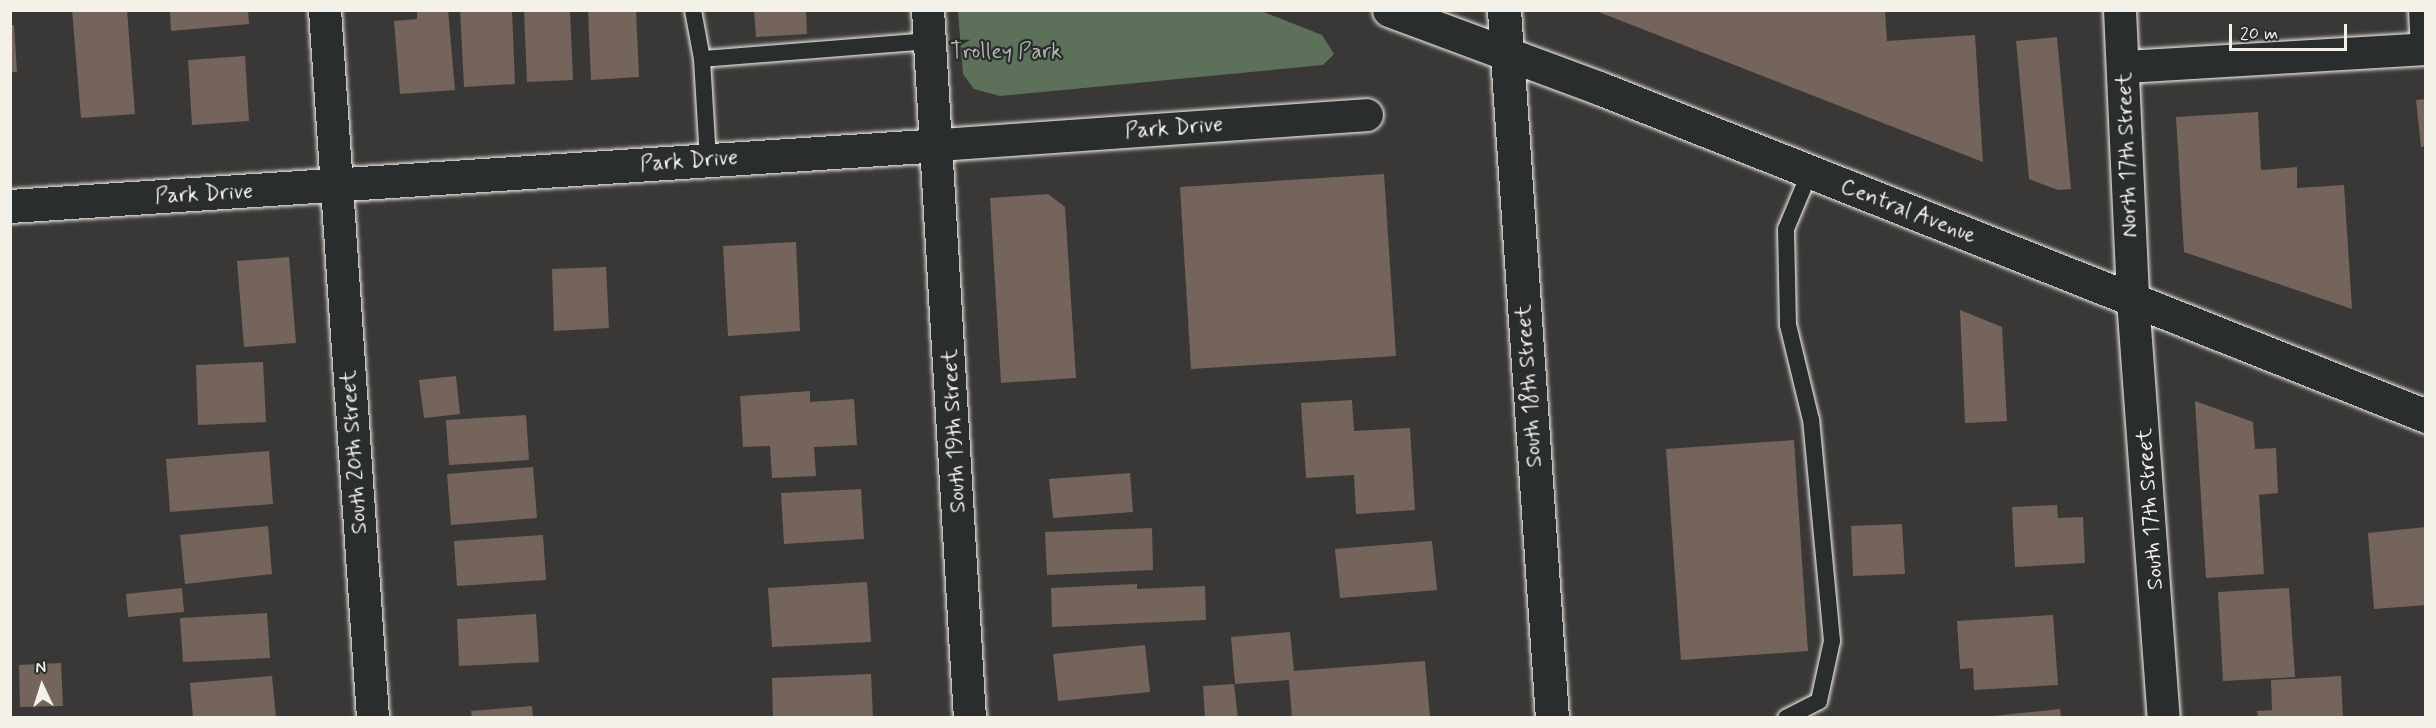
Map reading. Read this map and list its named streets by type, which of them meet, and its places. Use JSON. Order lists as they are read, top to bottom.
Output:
{
  "streets": {
    "main road": ["Park Drive", "Central Avenue", "South 18th Street"],
    "street": [
      "North 17th Street",
      "South 19th Street",
      "South 20th Street",
      "South 17th Street"
    ]
  },
  "crossings": [
    ["Park Drive", "South 19th Street"],
    ["Park Drive", "South 20th Street"],
    ["North 17th Street", "Central Avenue"],
    ["North 17th Street", "South 17th Street"],
    ["Central Avenue", "South 18th Street"],
    ["Central Avenue", "South 17th Street"]
  ],
  "parks": ["Trolley Park"],
  "scale_bar": "20 m",
  "north": "top"
}
